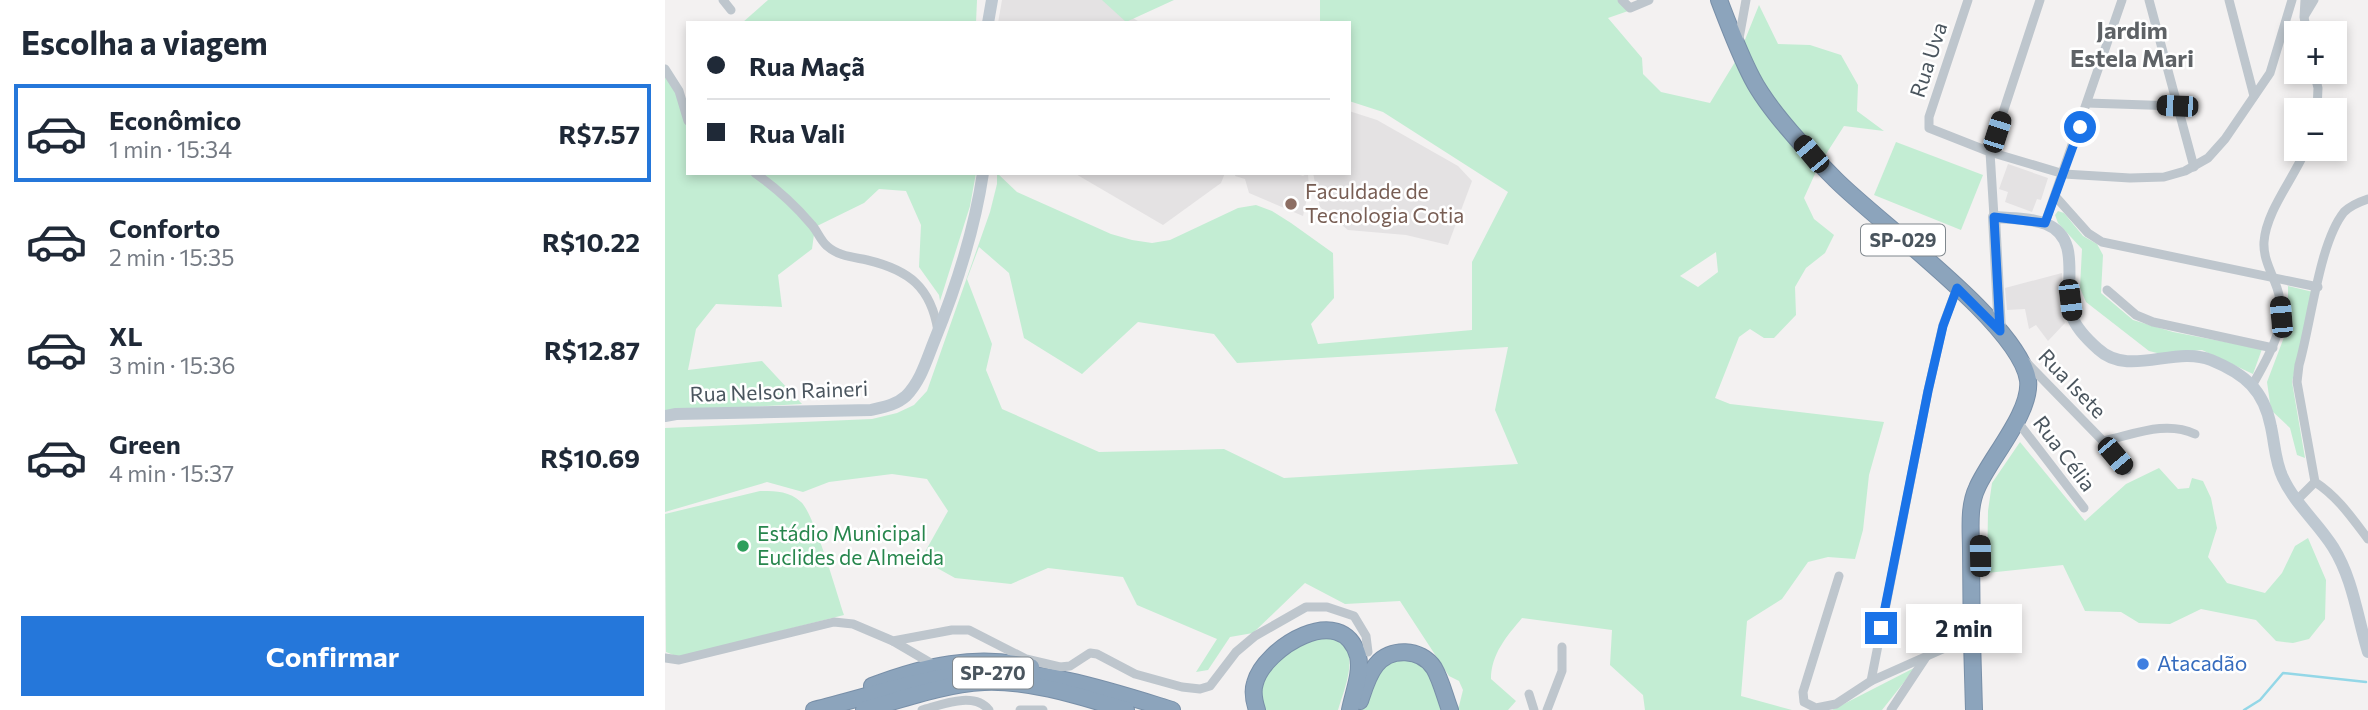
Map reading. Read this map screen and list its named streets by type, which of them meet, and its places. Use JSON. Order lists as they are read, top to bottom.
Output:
{
  "streets": {
    "highway": ["SP-029", "SP-270"],
    "street": [
      "Rua Uva",
      "Rua Isete",
      "Rua Nelson Raineri",
      "Rua Célia"
    ]
  },
  "crossings": [
    ["SP-029", "Rua Isete"]
  ],
  "districts": ["Jardim Estela Mari"],
  "places": ["Faculdade de Tecnologia Cotia", "Estádio Municipal Euclides de Almeida", "Atacadão"],
  "page": {
    "heading": "Escolha a viagem",
    "map_buttons": ["+", "−"],
    "banner": ["Rua Maçã", "Rua Vali"],
    "list": [
      {
        "name": "Econômico",
        "note": "1 min · 15:34",
        "value": "R$7.57"
      },
      {
        "name": "Conforto",
        "note": "2 min · 15:35",
        "value": "R$10.22"
      },
      {
        "name": "XL",
        "note": "3 min · 15:36",
        "value": "R$12.87"
      },
      {
        "name": "Green",
        "note": "4 min · 15:37",
        "value": "R$10.69"
      }
    ],
    "buttons": "Confirmar",
    "bubble": "2 min"
  }
}
